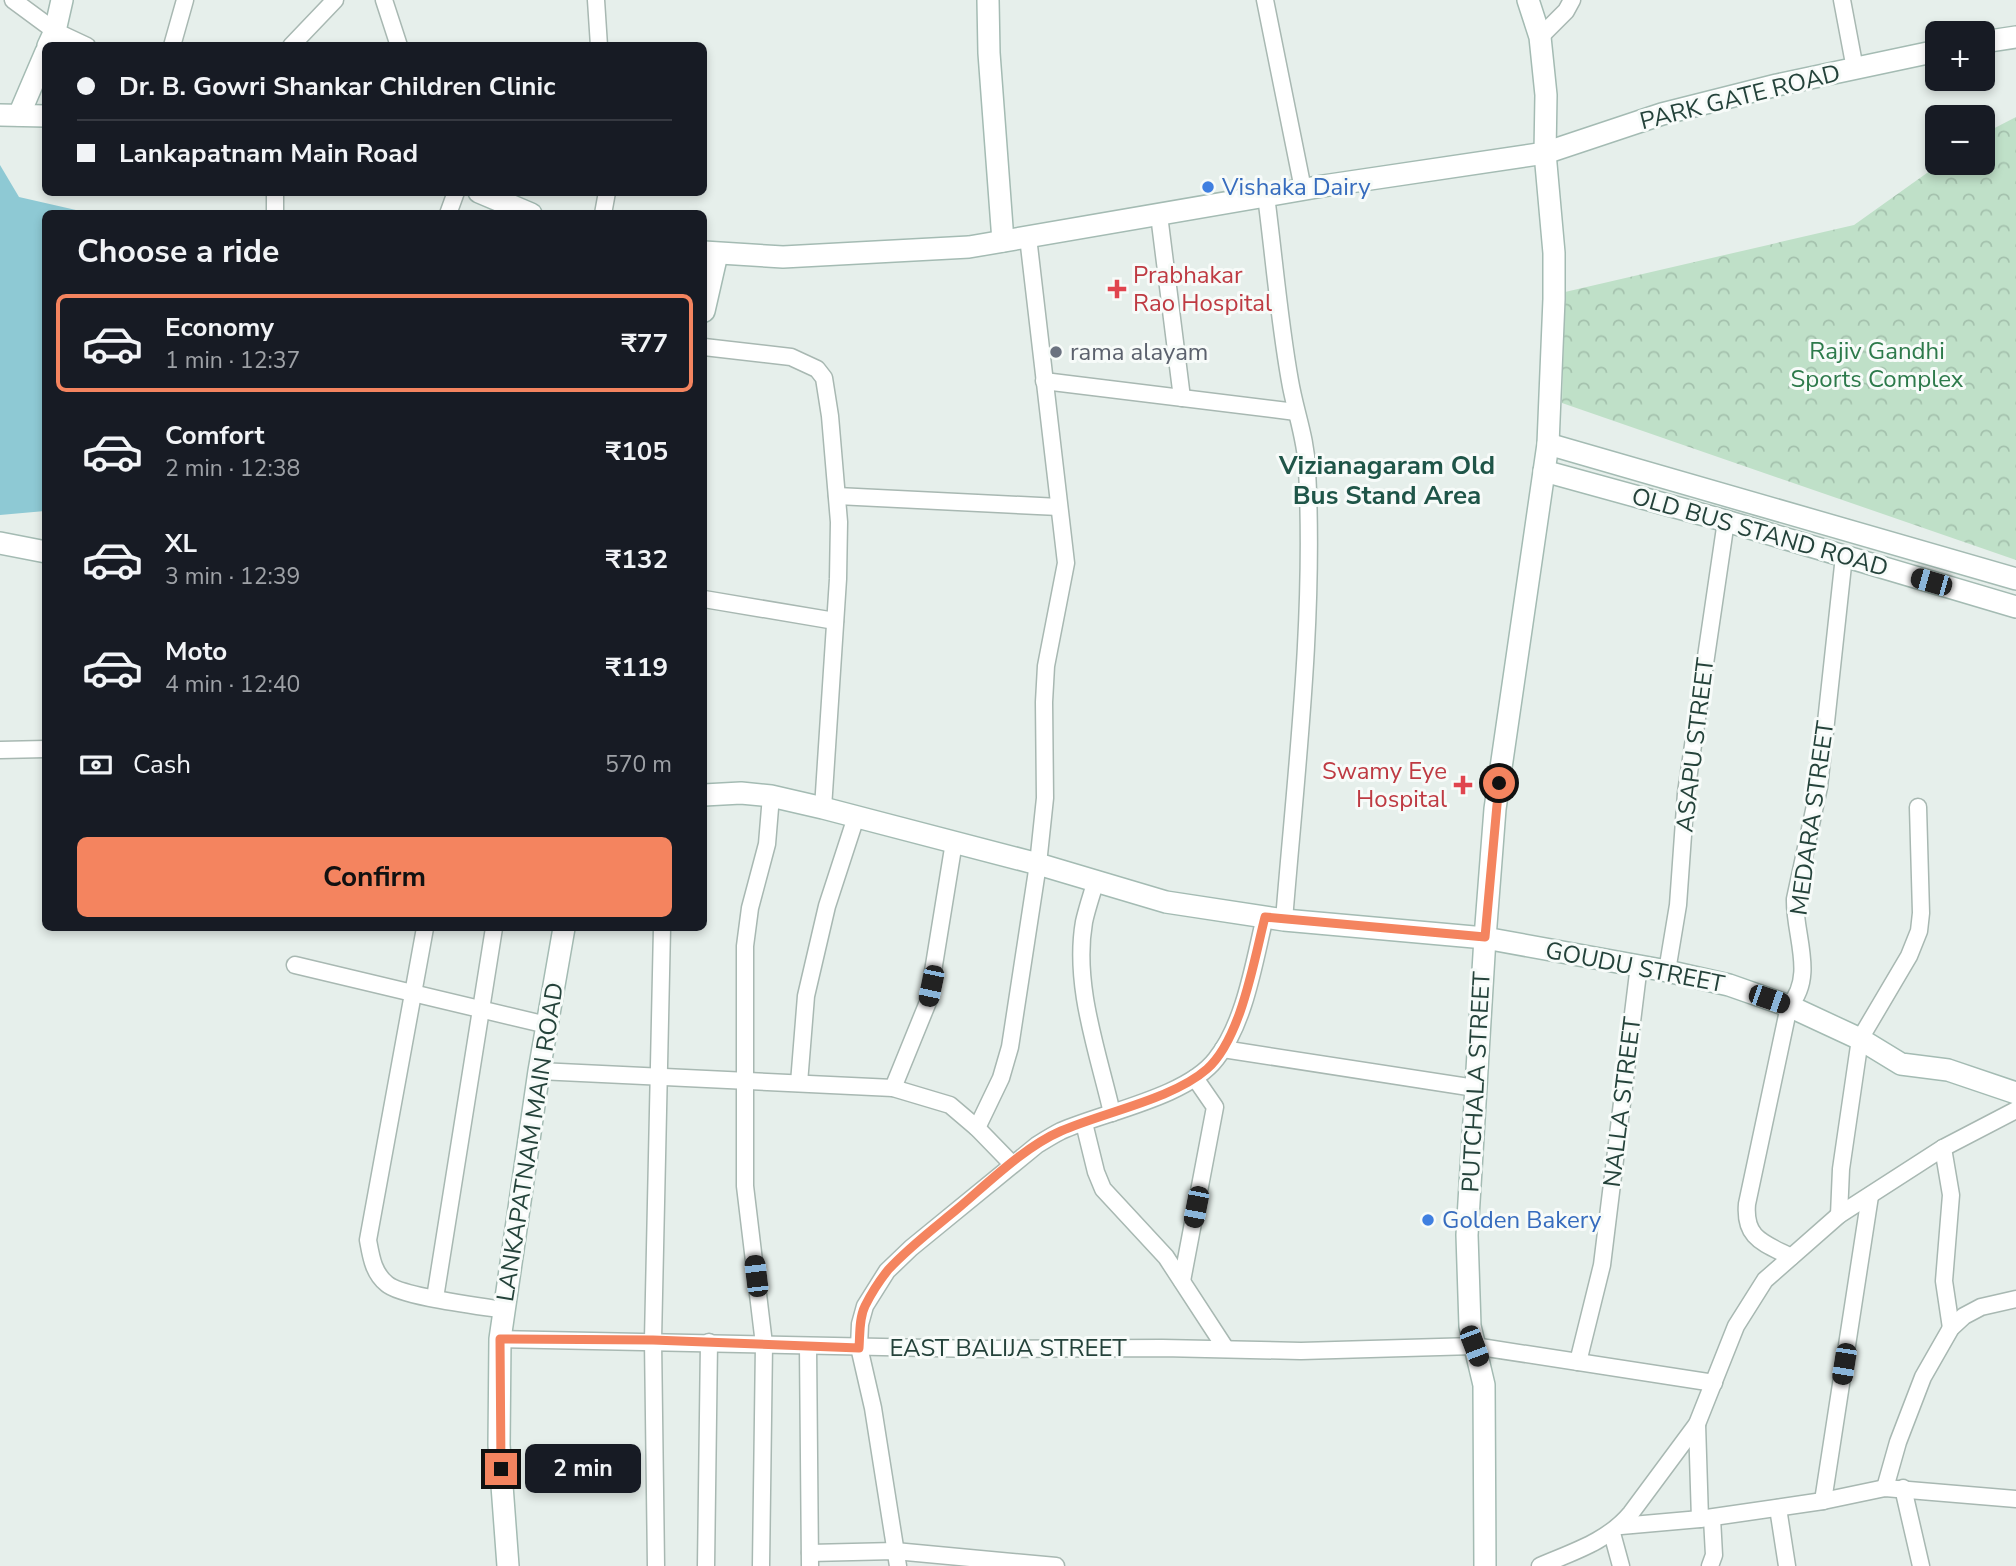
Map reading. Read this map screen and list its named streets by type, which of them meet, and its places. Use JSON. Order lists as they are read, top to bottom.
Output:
{
  "streets": {
    "street": [
      "PARK GATE ROAD",
      "OLD BUS STAND ROAD",
      "ASAPU STREET",
      "MEDARA STREET",
      "GOUDU STREET",
      "PUTCHALA STREET",
      "NALLA STREET",
      "LANKAPATNAM MAIN ROAD",
      "EAST BALIJA STREET"
    ]
  },
  "crossings": [
    ["PARK GATE ROAD", "PUTCHALA STREET"],
    ["OLD BUS STAND ROAD", "ASAPU STREET"],
    ["OLD BUS STAND ROAD", "MEDARA STREET"],
    ["OLD BUS STAND ROAD", "PUTCHALA STREET"],
    ["ASAPU STREET", "GOUDU STREET"],
    ["MEDARA STREET", "GOUDU STREET"],
    ["GOUDU STREET", "PUTCHALA STREET"],
    ["GOUDU STREET", "NALLA STREET"],
    ["PUTCHALA STREET", "EAST BALIJA STREET"],
    ["NALLA STREET", "EAST BALIJA STREET"],
    ["LANKAPATNAM MAIN ROAD", "EAST BALIJA STREET"]
  ],
  "districts": ["Vizianagaram Old Bus Stand Area"],
  "parks": ["Rajiv Gandhi Sports Complex"],
  "places": {
    "other": ["Vishaka Dairy", "rama alayam", "Golden Bakery"],
    "health": ["Prabhakar Rao Hospital", "Swamy Eye Hospital"]
  },
  "page": {
    "map_buttons": ["+", "−"],
    "banner": ["Dr. B. Gowri Shankar Children Clinic", "Lankapatnam Main Road"],
    "heading": "Choose a ride",
    "list": [
      {
        "name": "Economy",
        "note": "1 min · 12:37",
        "value": "₹77"
      },
      {
        "name": "Comfort",
        "note": "2 min · 12:38",
        "value": "₹105"
      },
      {
        "name": "XL",
        "note": "3 min · 12:39",
        "value": "₹132"
      },
      {
        "name": "Moto",
        "note": "4 min · 12:40",
        "value": "₹119"
      }
    ],
    "pay": ["Cash", "570 m"],
    "buttons": "Confirm",
    "bubble": "2 min"
  }
}
